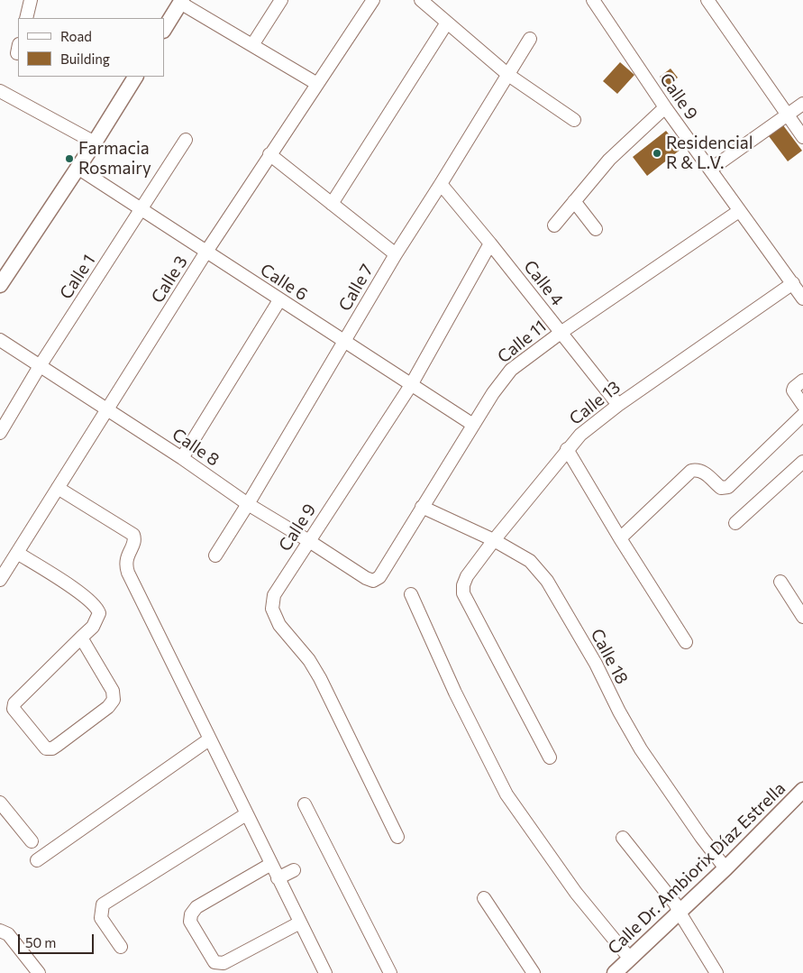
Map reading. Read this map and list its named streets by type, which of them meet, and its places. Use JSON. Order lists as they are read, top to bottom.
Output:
{
  "streets": {
    "main road": ["Calle Dr. Ambiorix Díaz Estrella"],
    "street": [
      "Calle 9",
      "Calle 1",
      "Calle 3",
      "Calle 6",
      "Calle 4",
      "Calle 7",
      "Calle 11",
      "Calle 13",
      "Calle 8",
      "Calle 18"
    ]
  },
  "crossings": [
    ["Calle 9", "Calle 6"],
    ["Calle 9", "Calle 4"],
    ["Calle 9", "Calle 11"],
    ["Calle 9", "Calle 13"],
    ["Calle 9", "Calle 8"],
    ["Calle 1", "Calle 6"],
    ["Calle 1", "Calle 8"],
    ["Calle 3", "Calle 6"],
    ["Calle 3", "Calle 8"],
    ["Calle 6", "Calle 7"],
    ["Calle 6", "Calle 11"],
    ["Calle 4", "Calle 7"],
    ["Calle 4", "Calle 11"],
    ["Calle 4", "Calle 13"],
    ["Calle 7", "Calle 8"],
    ["Calle 11", "Calle 8"],
    ["Calle 11", "Calle 18"],
    ["Calle 13", "Calle 18"],
    ["Calle 18", "Calle Dr. Ambiorix Díaz Estrella"]
  ],
  "places": ["Residencial R & L.V.", "Farmacia Rosmairy"],
  "legend": ["Road", "Building"],
  "scale_bar": "50 m"
}
